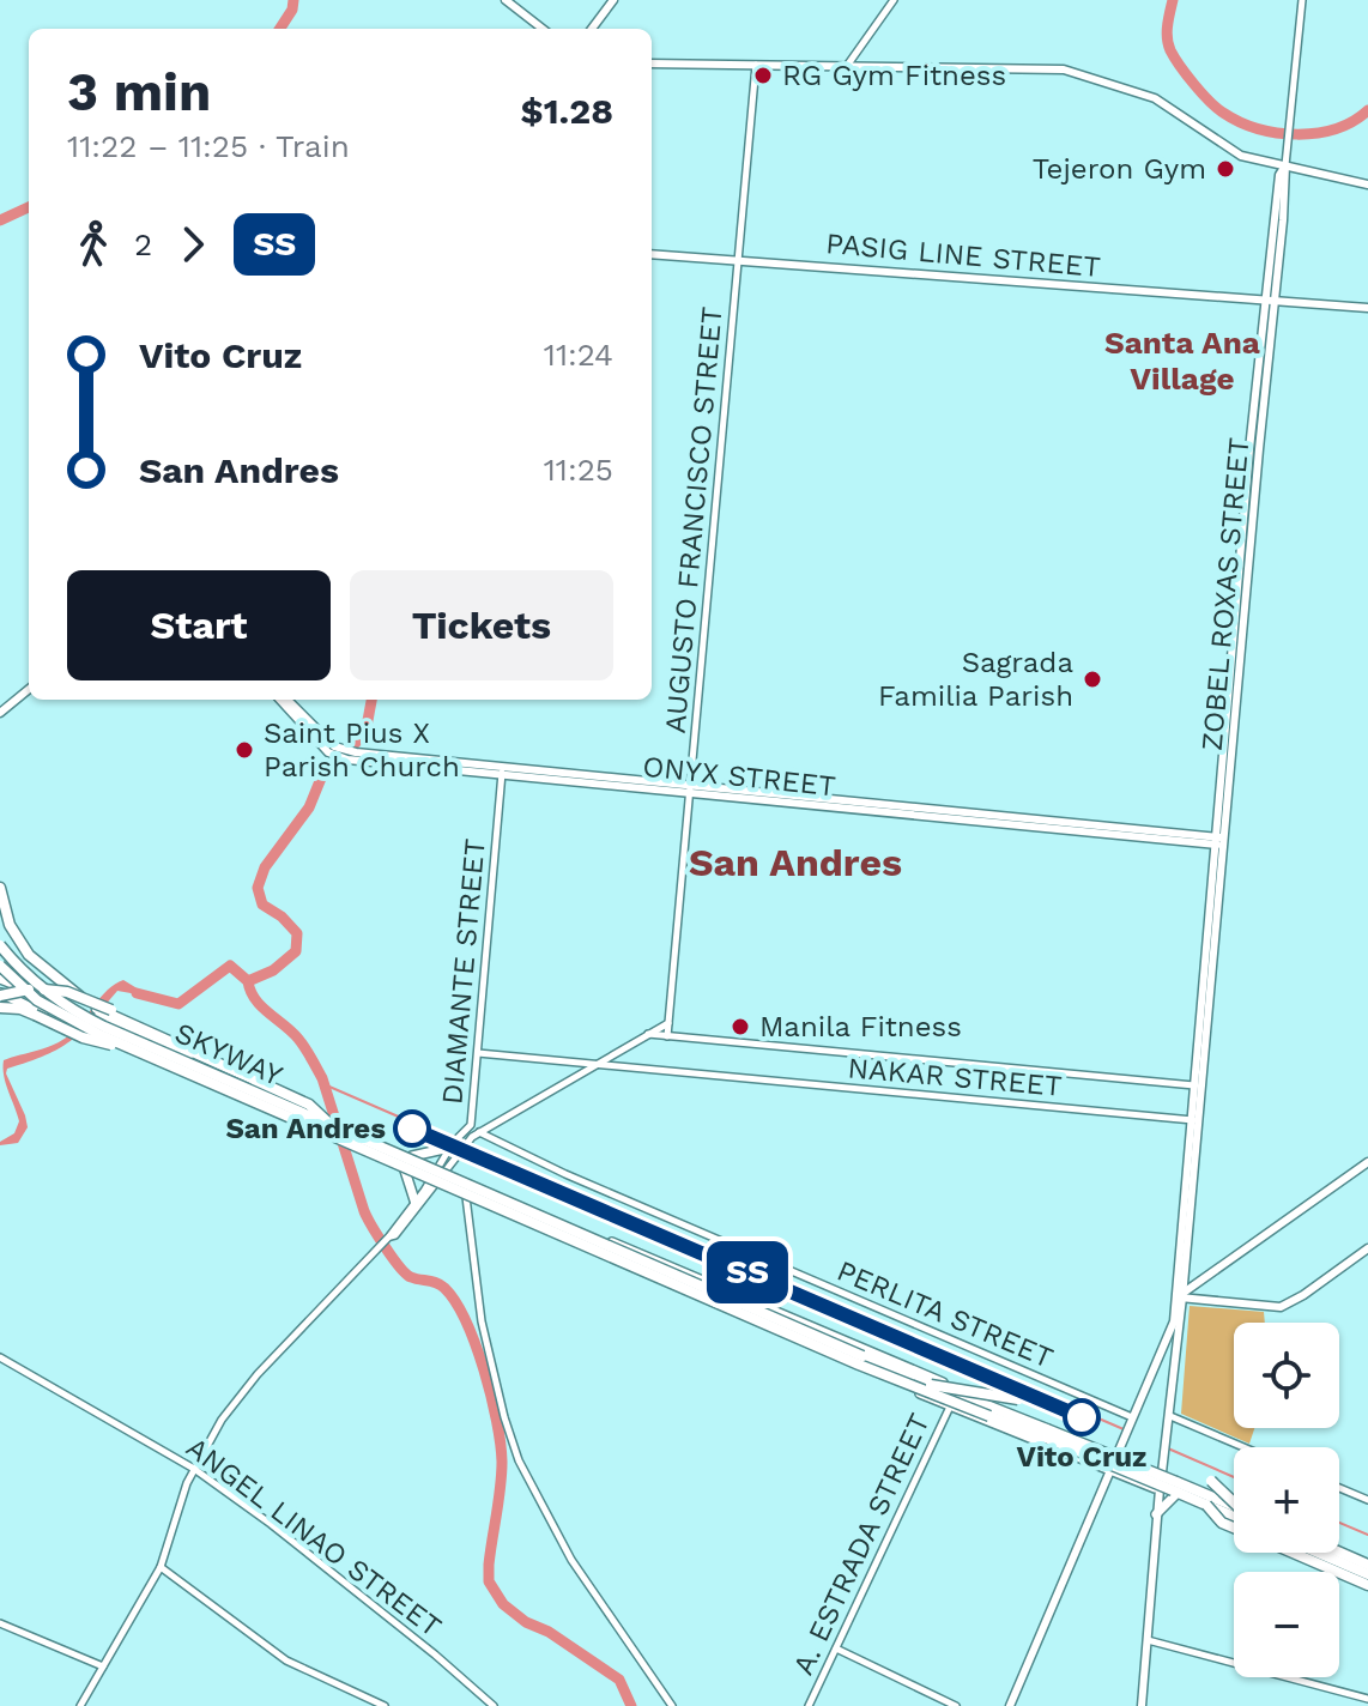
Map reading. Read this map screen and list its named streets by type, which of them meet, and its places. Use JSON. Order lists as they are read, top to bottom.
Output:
{
  "streets": {
    "highway": ["SKYWAY"],
    "main road": ["PASIG LINE STREET", "ZOBEL ROXAS STREET", "ONYX STREET"],
    "street": [
      "AUGUSTO FRANCISCO STREET",
      "DIAMANTE STREET",
      "NAKAR STREET",
      "PERLITA STREET",
      "ANGEL LINAO STREET",
      "A. ESTRADA STREET"
    ]
  },
  "crossings": [
    ["PASIG LINE STREET", "AUGUSTO FRANCISCO STREET"],
    ["PASIG LINE STREET", "ZOBEL ROXAS STREET"],
    ["AUGUSTO FRANCISCO STREET", "ONYX STREET"],
    ["ZOBEL ROXAS STREET", "ONYX STREET"],
    ["ZOBEL ROXAS STREET", "NAKAR STREET"],
    ["ONYX STREET", "DIAMANTE STREET"],
    ["DIAMANTE STREET", "NAKAR STREET"]
  ],
  "districts": ["Santa Ana Village", "San Andres"],
  "places": [
    "RG Gym Fitness",
    "Tejeron Gym",
    "Sagrada Familia Parish",
    "Saint Pius X Parish Church",
    "Manila Fitness",
    "San Andres",
    "Vito Cruz"
  ],
  "page": {
    "on_map": "SS",
    "heading": ["3 min", "11:22 – 11:25 · Train", "$1.28"],
    "legs": ["2", "SS"],
    "list": [
      {
        "name": "Vito Cruz",
        "value": "11:24"
      },
      {
        "name": "San Andres",
        "value": "11:25"
      }
    ],
    "buttons": ["Start", "Tickets"],
    "map_buttons": ["+", "−"]
  }
}
